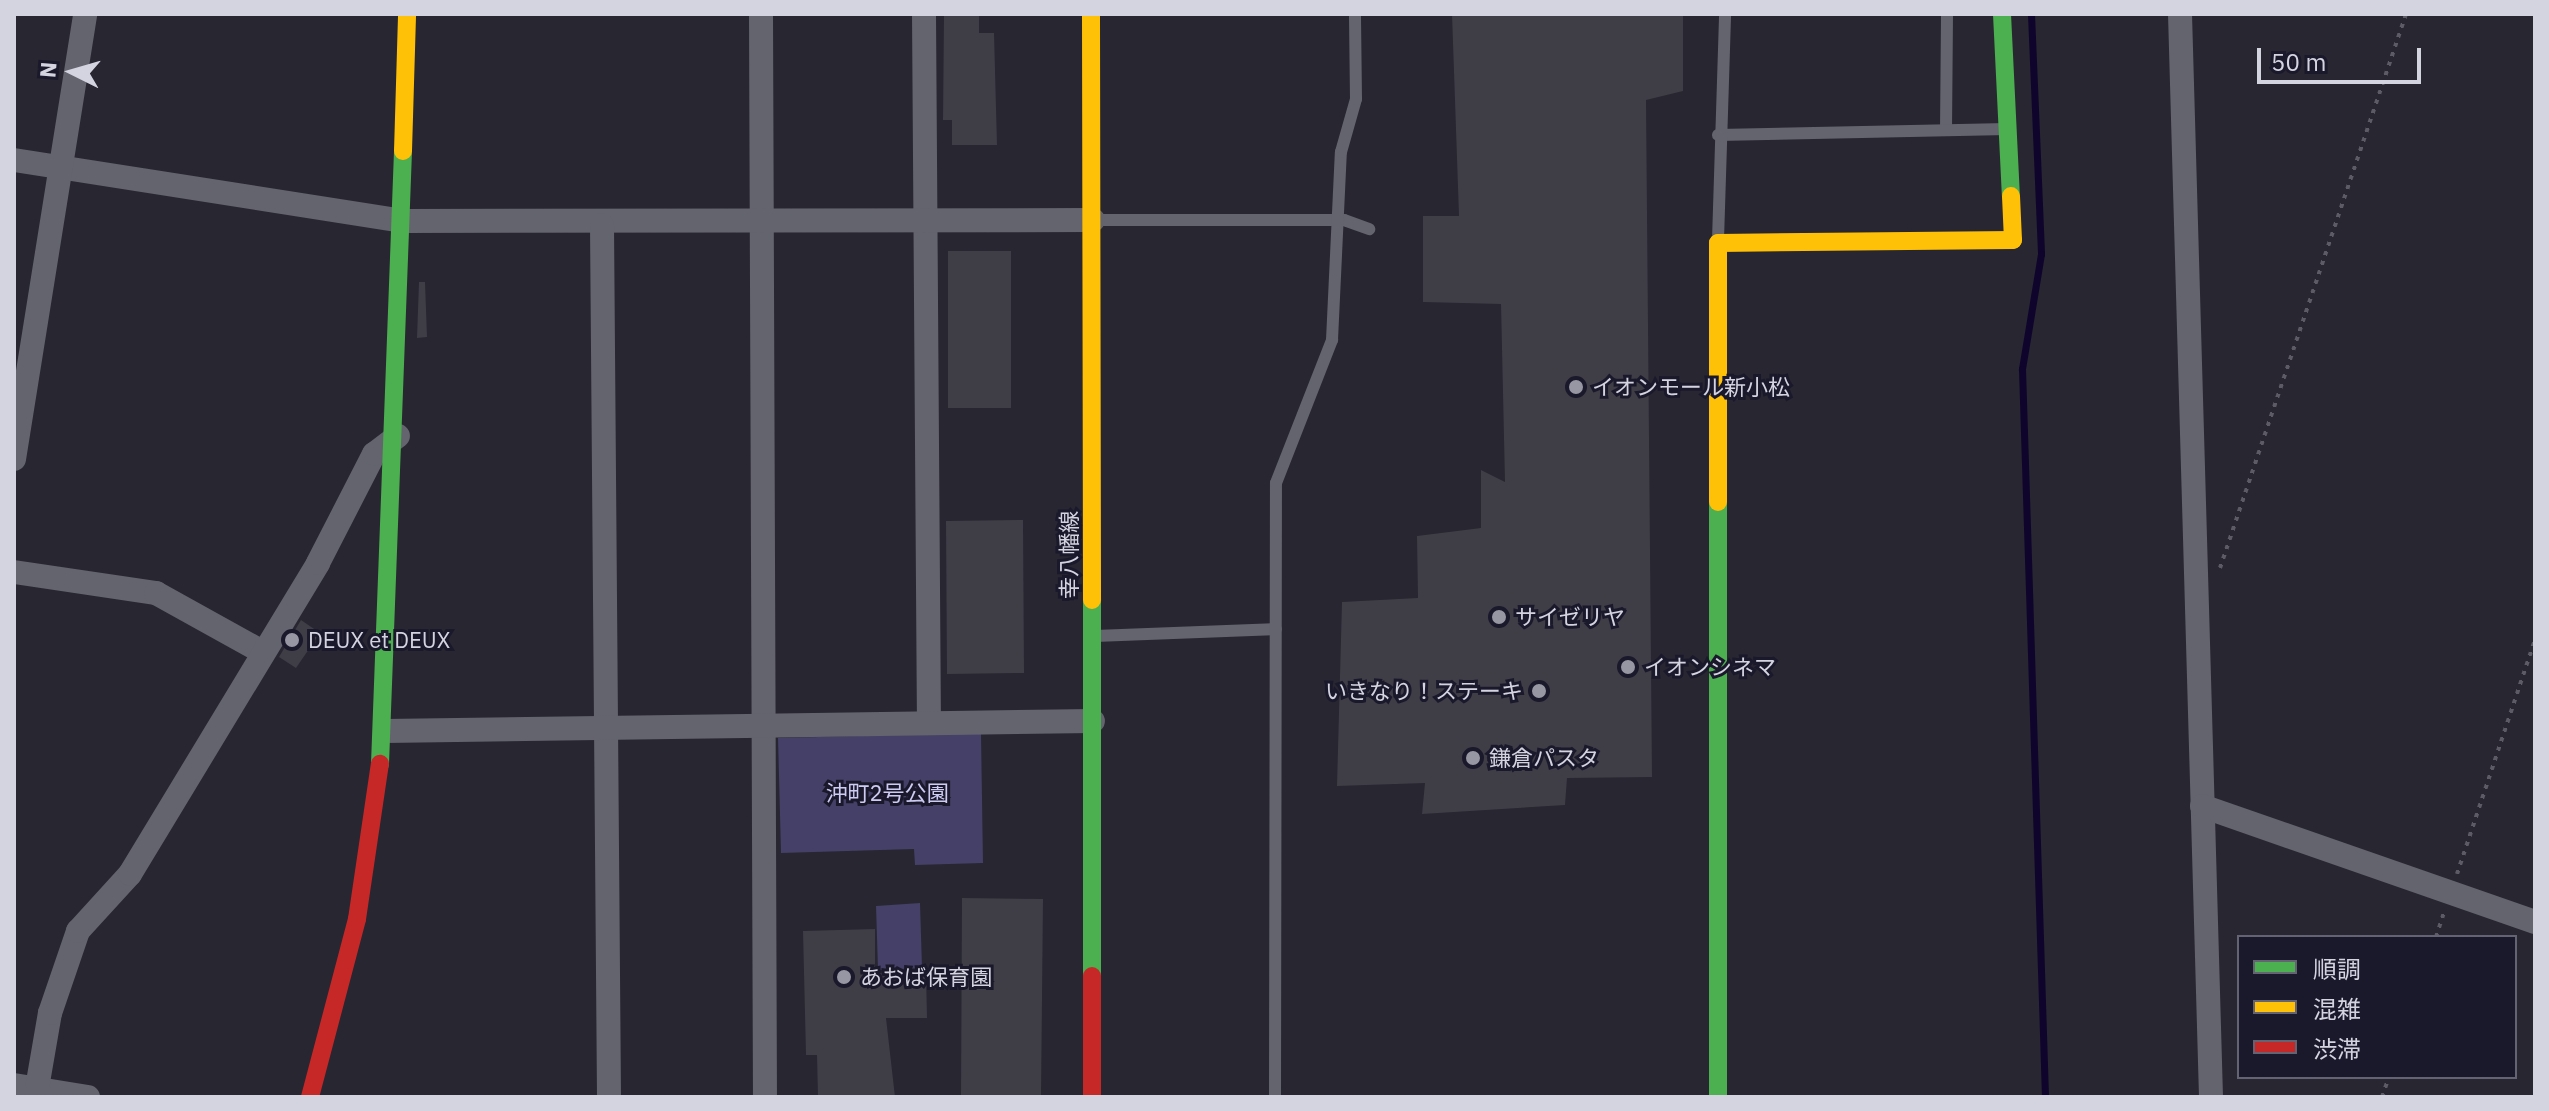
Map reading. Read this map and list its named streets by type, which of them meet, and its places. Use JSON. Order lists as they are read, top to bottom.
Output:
{
  "streets": {
    "street": ["幸八幡線"]
  },
  "parks": ["沖町2号公園"],
  "places": [
    "イオンモール新小松",
    "サイゼリヤ",
    "DEUX et DEUX",
    "イオンシネマ",
    "いきなり！ステーキ",
    "鎌倉パスタ",
    "あおば保育園"
  ],
  "legend": ["順調", "混雑", "渋滞"],
  "scale_bar": "50 m",
  "north": "left"
}
